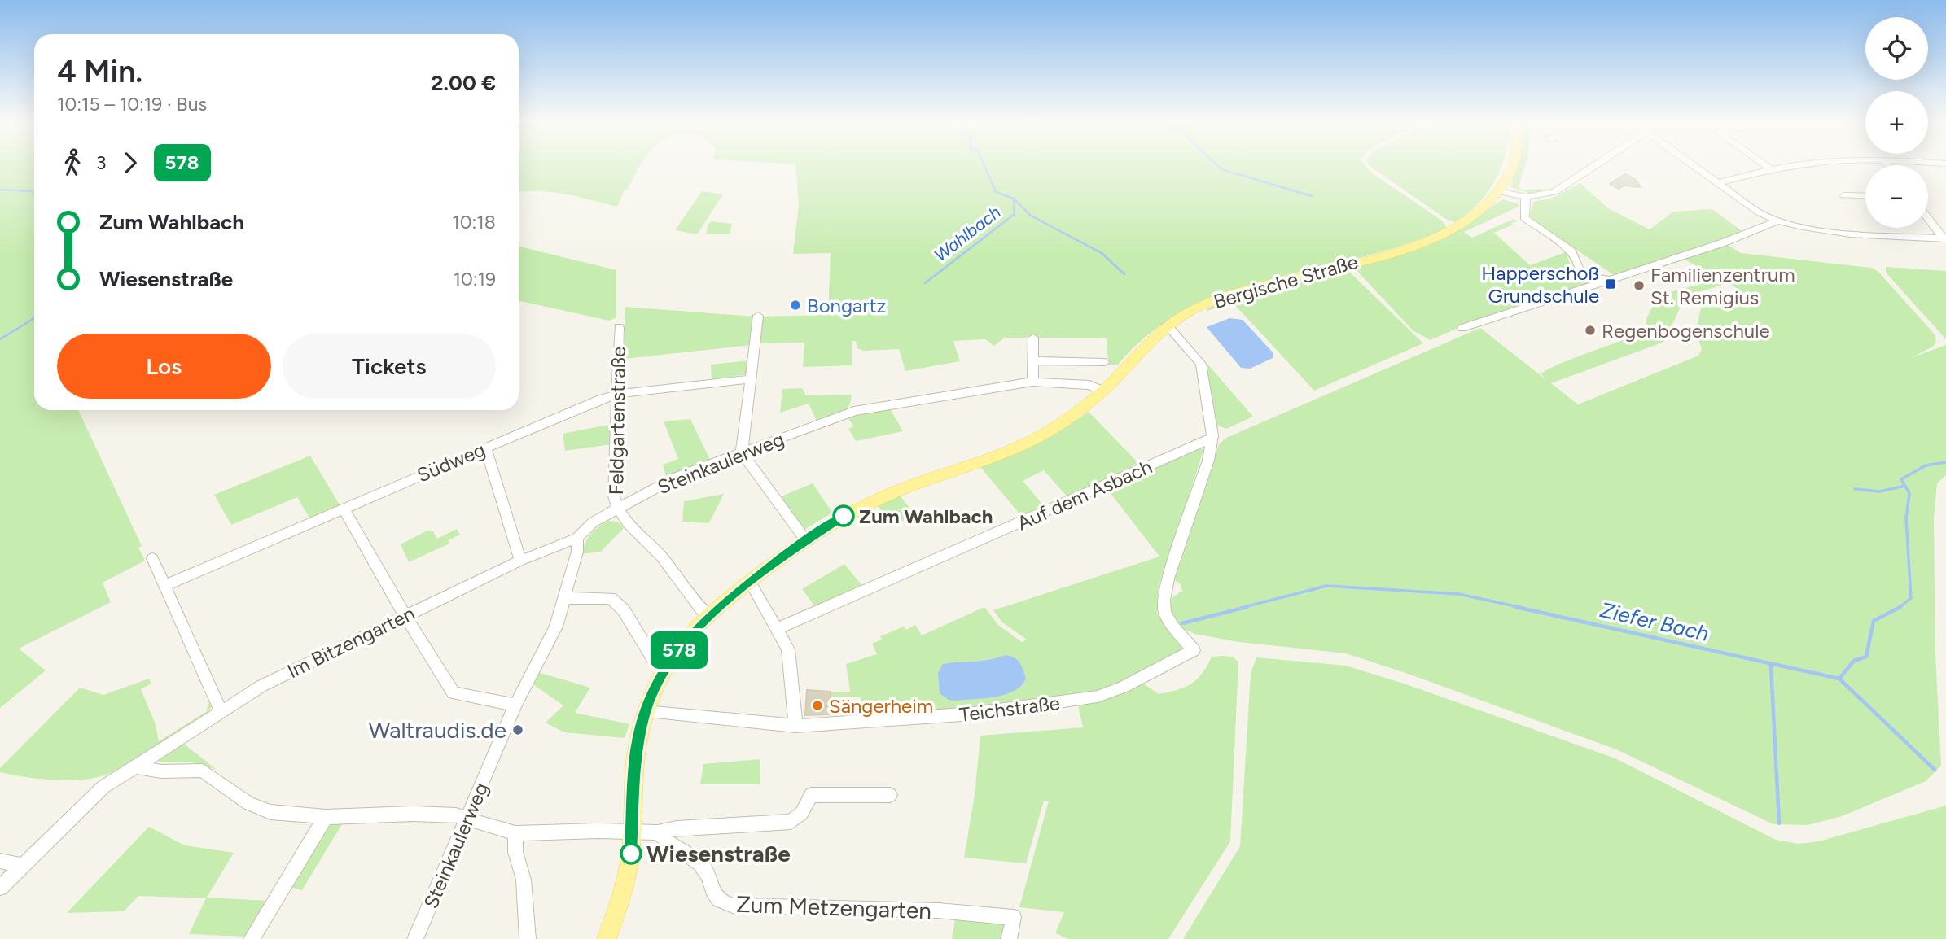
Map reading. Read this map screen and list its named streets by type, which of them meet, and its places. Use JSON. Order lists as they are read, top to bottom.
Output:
{
  "streets": {
    "main road": ["Bergische Straße"],
    "street": [
      "Feldgartenstraße",
      "Südweg",
      "Steinkaulerweg",
      "Auf dem Asbach",
      "Im Bitzengarten",
      "Teichstraße",
      "Zum Metzengarten"
    ]
  },
  "crossings": [
    ["Bergische Straße", "Feldgartenstraße"],
    ["Bergische Straße", "Steinkaulerweg"],
    ["Bergische Straße", "Teichstraße"],
    ["Feldgartenstraße", "Südweg"],
    ["Feldgartenstraße", "Steinkaulerweg"],
    ["Steinkaulerweg", "Im Bitzengarten"],
    ["Auf dem Asbach", "Teichstraße"]
  ],
  "water": ["Wahlbach", "Ziefer Bach"],
  "places": {
    "transit": ["Happerschoß Grundschule"],
    "other": [
      "Familienzentrum St. Remigius",
      "Bongartz",
      "Regenbogenschule",
      "Zum Wahlbach",
      "Sängerheim",
      "Waltraudis.de",
      "Wiesenstraße"
    ]
  },
  "lines": ["bus line 578"],
  "page": {
    "on_map": "578",
    "map_buttons": ["+", "−"],
    "heading": ["4 Min.", "10:15 – 10:19 · Bus", "2.00 €"],
    "legs": ["3", "578"],
    "list": [
      {
        "name": "Zum Wahlbach",
        "value": "10:18"
      },
      {
        "name": "Wiesenstraße",
        "value": "10:19"
      }
    ],
    "buttons": ["Los", "Tickets"]
  }
}
